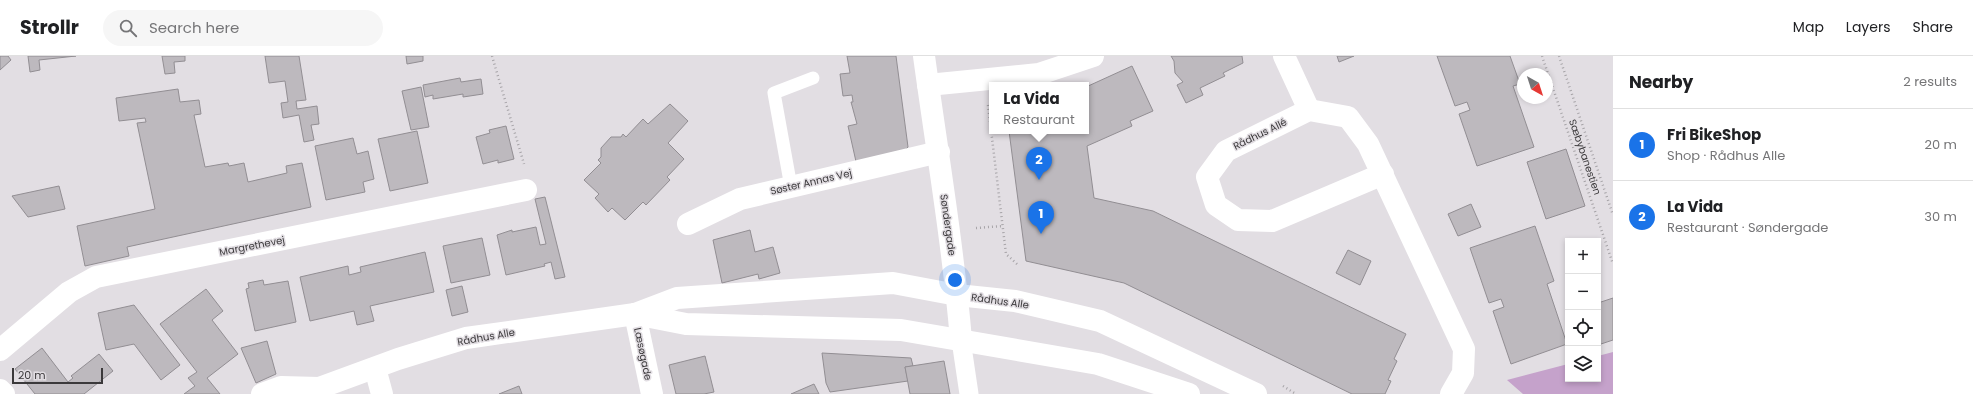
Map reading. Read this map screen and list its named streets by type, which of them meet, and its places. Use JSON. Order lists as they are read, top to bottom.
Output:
{
  "streets": {
    "street": [
      "Rådhus Allé",
      "Søster Annas Vej",
      "Søndergade",
      "Margrethevej",
      "Rådhus Alle",
      "Læsøgade"
    ],
    "path": ["Sæbybanestien"]
  },
  "crossings": [
    ["Søster Annas Vej", "Søndergade"],
    ["Søndergade", "Rådhus Alle"],
    ["Rådhus Alle", "Læsøgade"]
  ],
  "scale_bar": "20 m",
  "north": "bottom right",
  "page": {
    "header": "Strollr",
    "search": "Search here",
    "nav": ["Map", "Layers", "Share"],
    "heading": ["Nearby", "2 results"],
    "popup": ["La Vida", "Restaurant"],
    "list": [
      {
        "mark": "1",
        "name": "Fri BikeShop",
        "note": "Shop · Rådhus Alle",
        "value": "20 m"
      },
      {
        "mark": "2",
        "name": "La Vida",
        "note": "Restaurant · Søndergade",
        "value": "30 m"
      }
    ],
    "pins": ["2", "1"],
    "map_buttons": ["+", "−"],
    "scale": "20 m"
  }
}
